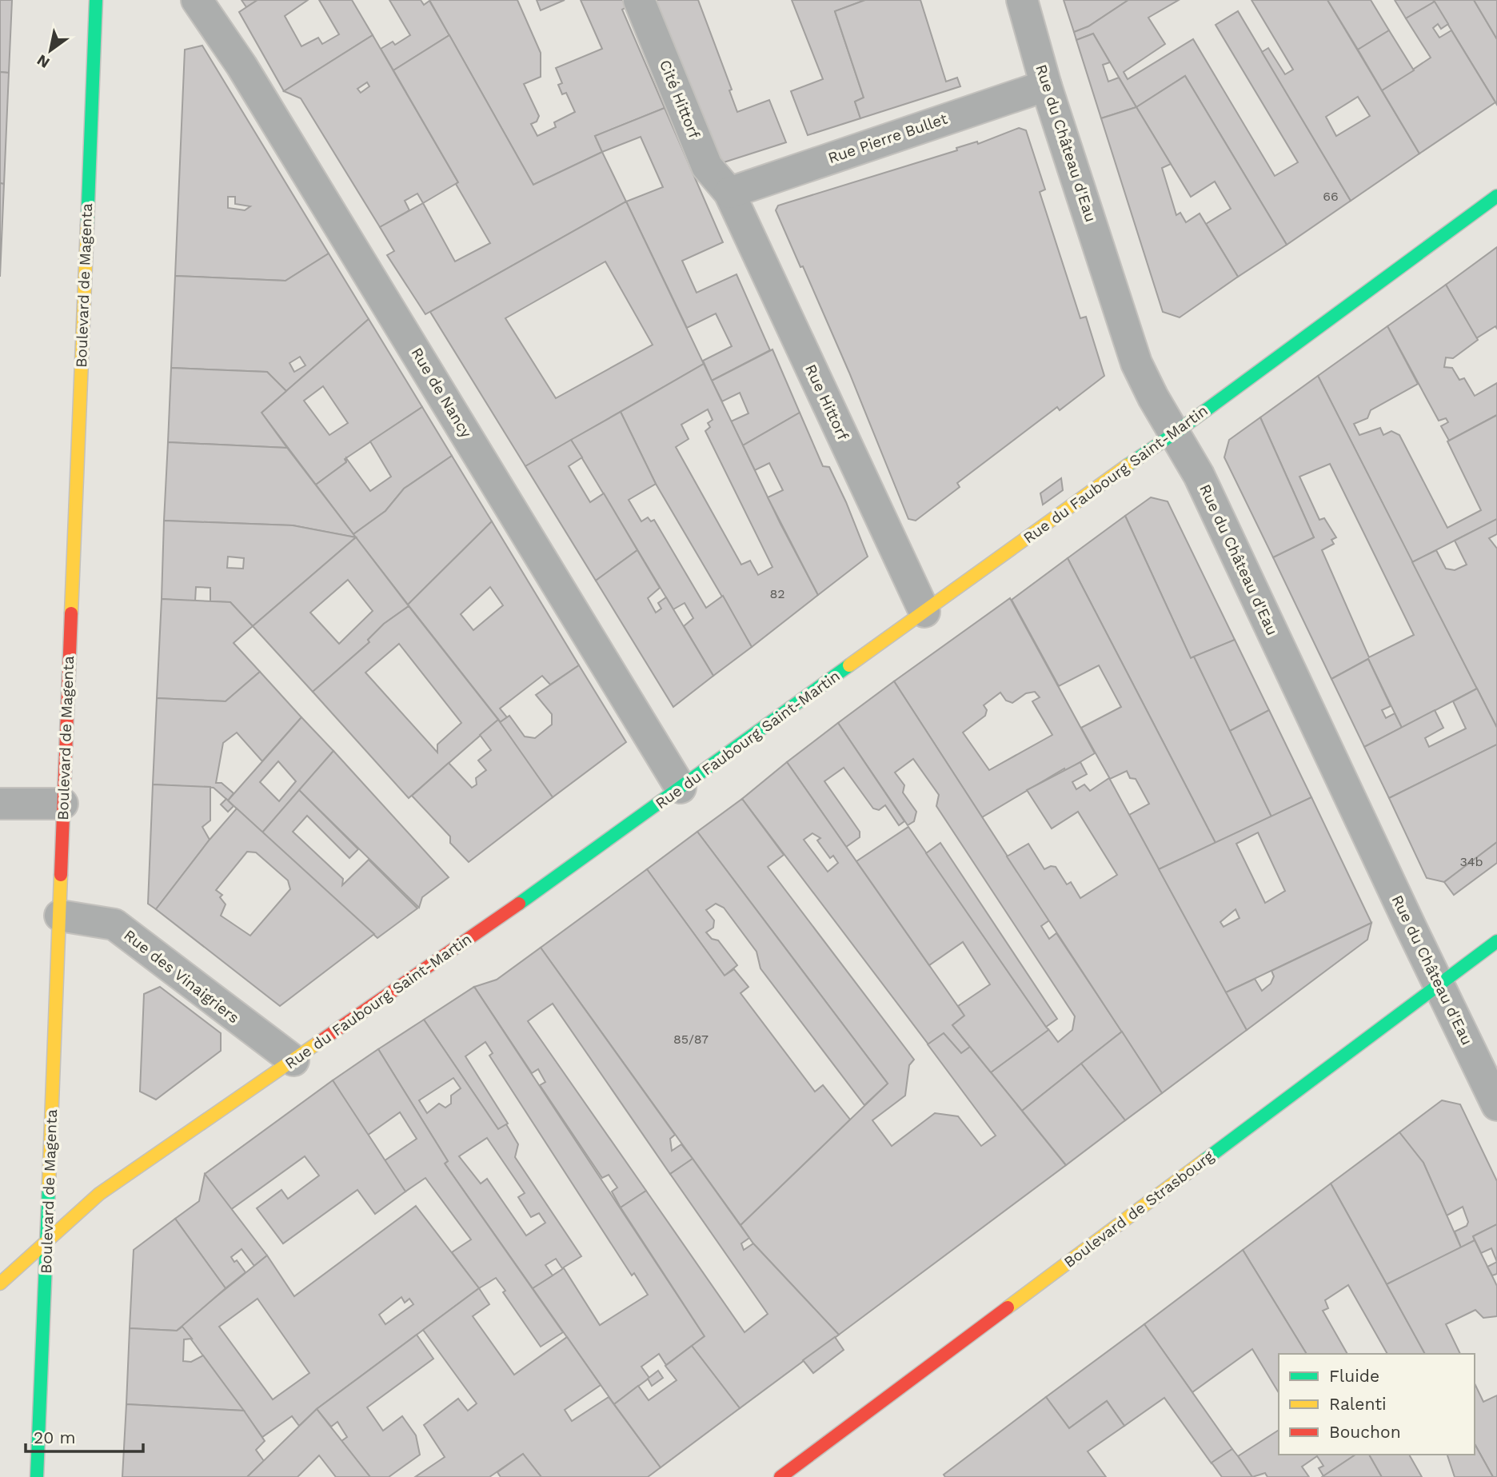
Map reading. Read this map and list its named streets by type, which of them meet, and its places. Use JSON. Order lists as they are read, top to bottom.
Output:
{
  "streets": {
    "main road": ["Boulevard de Magenta", "Rue du Faubourg Saint-Martin", "Boulevard de Strasbourg"],
    "street": [
      "Cité Hittorf",
      "Rue Pierre Bullet",
      "Rue du Château d'Eau",
      "Rue de Nancy",
      "Rue Hittorf",
      "Rue des Vinaigriers"
    ]
  },
  "crossings": [
    ["Cité Hittorf", "Rue Pierre Bullet"],
    ["Cité Hittorf", "Rue Hittorf"],
    ["Rue Pierre Bullet", "Rue du Château d'Eau"],
    ["Rue Pierre Bullet", "Rue Hittorf"],
    ["Rue du Château d'Eau", "Rue du Faubourg Saint-Martin"],
    ["Rue du Château d'Eau", "Boulevard de Strasbourg"],
    ["Boulevard de Magenta", "Rue du Faubourg Saint-Martin"],
    ["Boulevard de Magenta", "Rue des Vinaigriers"],
    ["Rue de Nancy", "Rue du Faubourg Saint-Martin"],
    ["Rue Hittorf", "Rue du Faubourg Saint-Martin"],
    ["Rue du Faubourg Saint-Martin", "Rue des Vinaigriers"]
  ],
  "house_numbers": [
    "66",
    "82",
    "34b",
    "85/87"
  ],
  "legend": ["Fluide", "Ralenti", "Bouchon"],
  "scale_bar": "20 m",
  "north": "bottom left"
}
